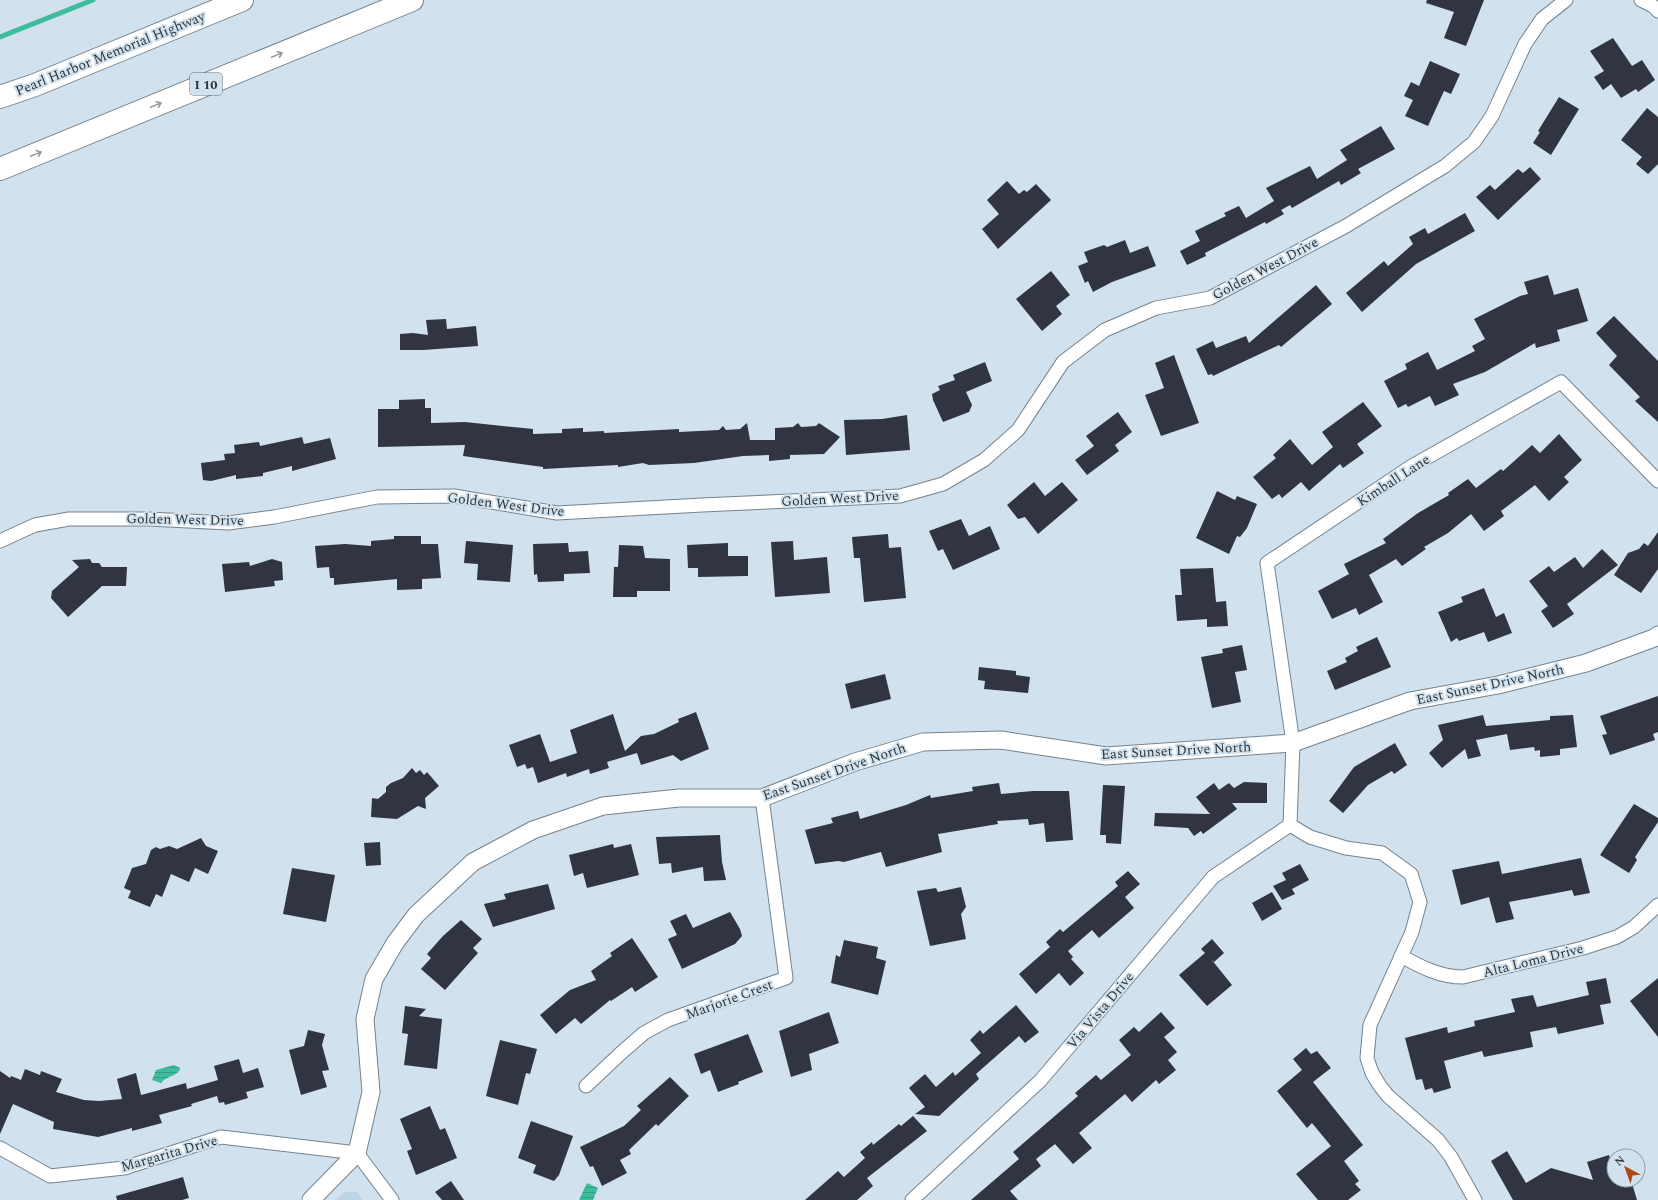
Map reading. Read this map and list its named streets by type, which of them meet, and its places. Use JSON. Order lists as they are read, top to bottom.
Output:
{
  "streets": {
    "highway": ["Pearl Harbor Memorial Highway", "I 10"],
    "street": [
      "Golden West Drive",
      "Kimball Lane",
      "East Sunset Drive North",
      "Alta Loma Drive",
      "Marjorie Crest",
      "Via Vista Drive",
      "Margarita Drive"
    ]
  },
  "crossings": [
    ["Kimball Lane", "East Sunset Drive North"],
    ["East Sunset Drive North", "Marjorie Crest"],
    ["East Sunset Drive North", "Margarita Drive"]
  ],
  "north": "top left"
}
